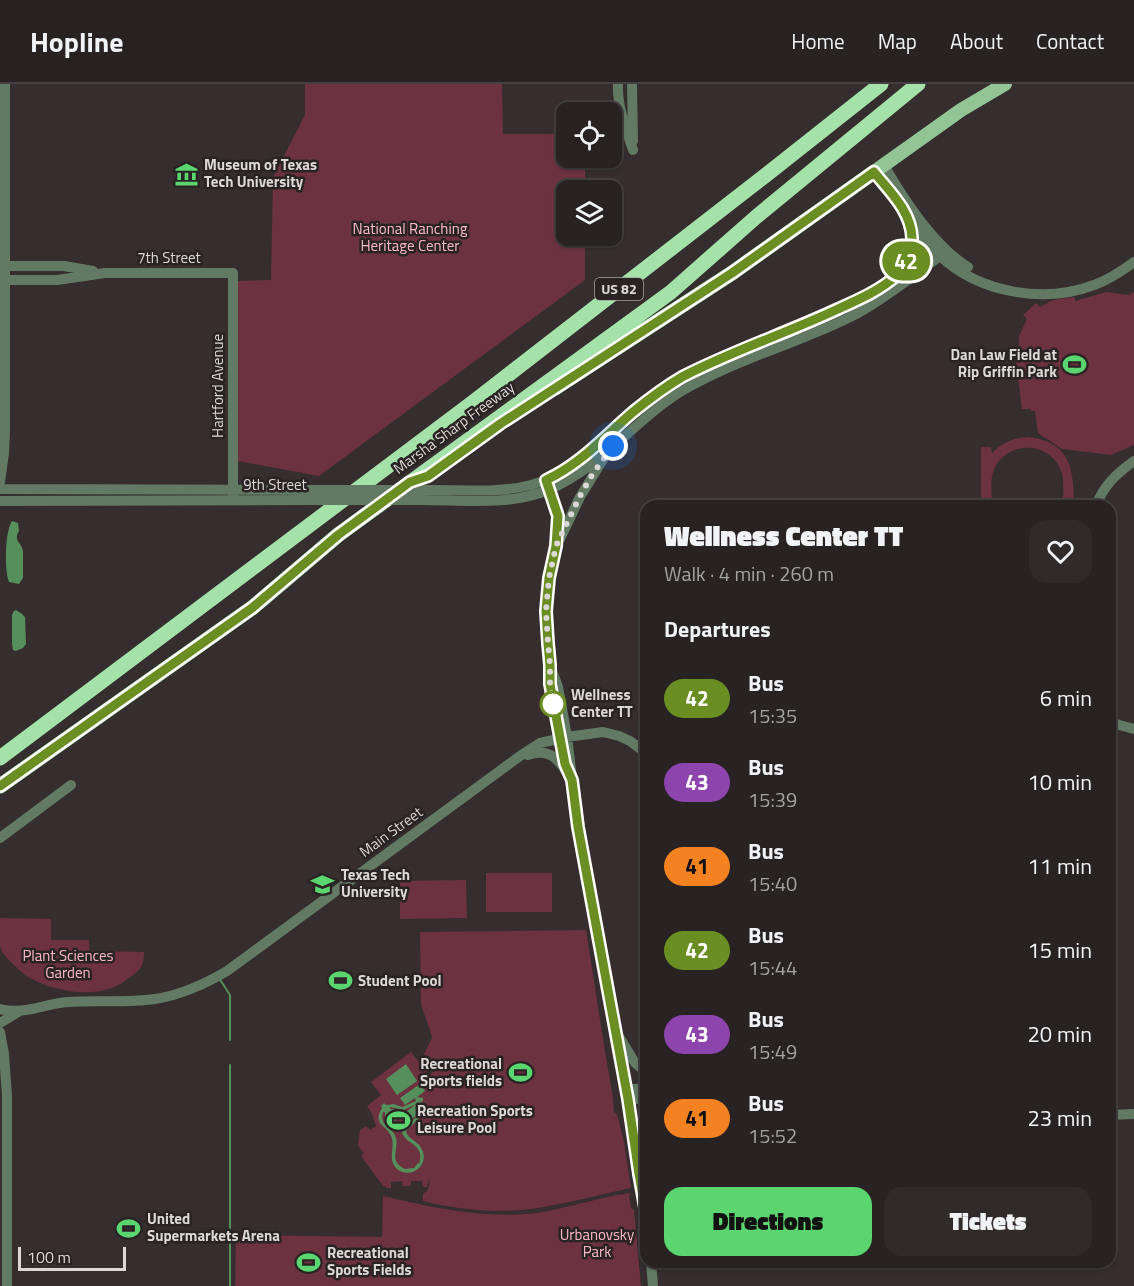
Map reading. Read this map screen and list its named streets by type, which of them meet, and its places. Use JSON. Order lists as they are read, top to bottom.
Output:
{
  "streets": {
    "highway": ["US 82", "Marsha Sharp Freeway"],
    "street": [
      "7th Street",
      "Hartford Avenue",
      "9th Street",
      "Main Street"
    ]
  },
  "crossings": [
    ["7th Street", "Hartford Avenue"],
    ["Hartford Avenue", "9th Street"]
  ],
  "parks": ["National Ranching Heritage Center", "Plant Sciences Garden", "Urbanovsky Park"],
  "places": {
    "museum": ["Museum of Texas Tech University"],
    "sports": [
      "Dan Law Field at Rip Griffin Park",
      "Student Pool",
      "Recreational Sports fields",
      "Recreation Sports Leisure Pool",
      "United Supermarkets Arena",
      "Recreational Sports Fields"
    ],
    "other": ["Wellness Center TT"],
    "school or university": ["Texas Tech University"]
  },
  "lines": ["bus line 42"],
  "scale_bar": "100 m",
  "page": {
    "header": "Hopline",
    "nav": [
      "Home",
      "Map",
      "About",
      "Contact"
    ],
    "on_map": "42",
    "heading": [
      ["Wellness Center TT", "Walk · 4 min · 260 m"],
      "Departures"
    ],
    "list": [
      {
        "mark": "42",
        "name": "Bus",
        "note": "15:35",
        "value": "6 min"
      },
      {
        "mark": "43",
        "name": "Bus",
        "note": "15:39",
        "value": "10 min"
      },
      {
        "mark": "41",
        "name": "Bus",
        "note": "15:40",
        "value": "11 min"
      },
      {
        "mark": "42",
        "name": "Bus",
        "note": "15:44",
        "value": "15 min"
      },
      {
        "mark": "43",
        "name": "Bus",
        "note": "15:49",
        "value": "20 min"
      },
      {
        "mark": "41",
        "name": "Bus",
        "note": "15:52",
        "value": "23 min"
      }
    ],
    "buttons": ["Directions", "Tickets"],
    "scale": "100 m"
  }
}
